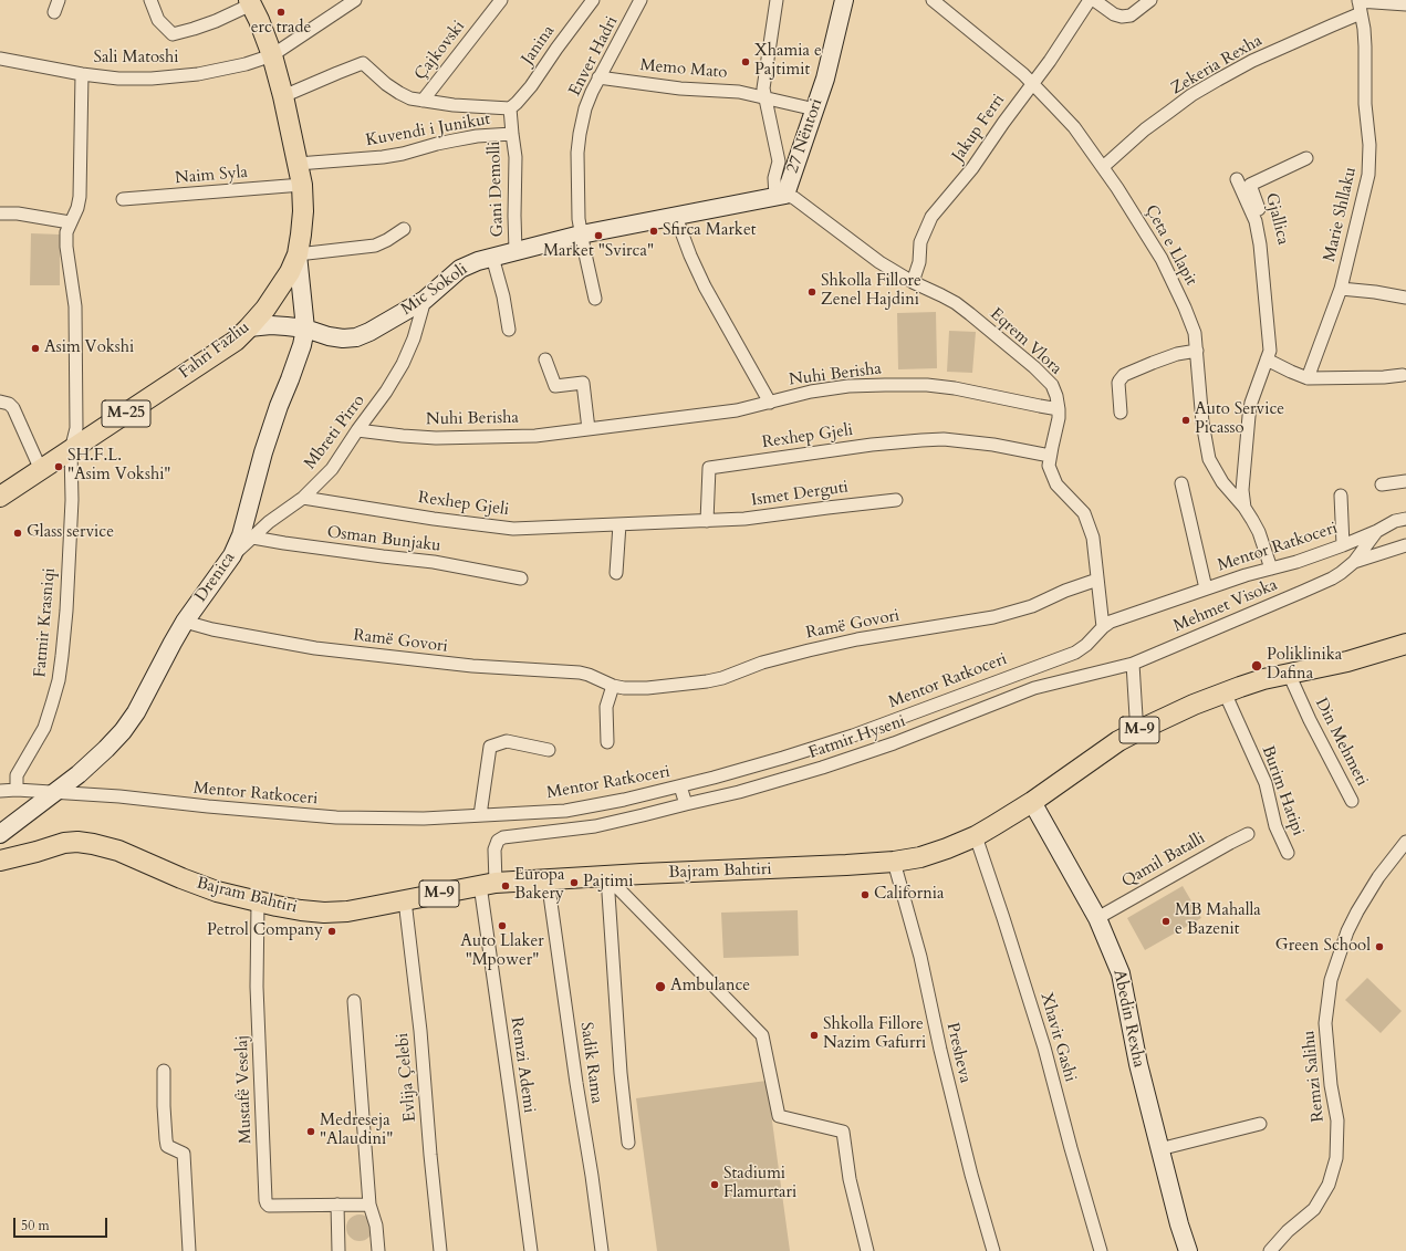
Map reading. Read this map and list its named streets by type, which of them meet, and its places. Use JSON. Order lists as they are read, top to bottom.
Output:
{
  "streets": {
    "main road": [
      "Fahri Fazliu",
      "M-25",
      "M-9",
      "Bajram Bahtiri"
    ],
    "street": [
      "Janina",
      "Çajkovski",
      "Enver Hadri",
      "Sali Matoshi",
      "Zekeria Rexha",
      "Memo Mato",
      "Jakup Ferri",
      "Kuvendi i Junikut",
      "27 Nëntori",
      "Naim Syla",
      "Gani Demolli",
      "Marie Shllaku",
      "Gjallica",
      "Çeta e Llapit",
      "Mic Sokoli",
      "Eqrem Vlora",
      "Nuhi Berisha",
      "Mbreti Pirro",
      "Rexhep Gjeli",
      "Ismet Derguti",
      "Osman Bunjaku",
      "Mentor Ratkoceri",
      "Drenica",
      "Mehmet Visoka",
      "Fatmir Krasniqi",
      "Ramë Govori",
      "Fatmir Hyseni",
      "Din Mehmeti",
      "Burim Hatipi",
      "Qamil Batalli",
      "Abedin Rexha",
      "Xhavit Gashi",
      "Presheva",
      "Sadik Rama",
      "Remzi Ademi",
      "Remzi Salihu",
      "Evlija Çelebi",
      "Mustafë Veselaj"
    ]
  },
  "crossings": [
    ["Janina", "Gani Demolli"],
    ["Enver Hadri", "Memo Mato"],
    ["Enver Hadri", "Mic Sokoli"],
    ["Sali Matoshi", "Fahri Fazliu"],
    ["Sali Matoshi", "Fatmir Krasniqi"],
    ["Zekeria Rexha", "Marie Shllaku"],
    ["Zekeria Rexha", "Çeta e Llapit"],
    ["Memo Mato", "27 Nëntori"],
    ["Jakup Ferri", "Çeta e Llapit"],
    ["Jakup Ferri", "Eqrem Vlora"],
    ["Kuvendi i Junikut", "Gani Demolli"],
    ["Kuvendi i Junikut", "Fahri Fazliu"],
    ["27 Nëntori", "Mic Sokoli"],
    ["27 Nëntori", "Eqrem Vlora"],
    ["Naim Syla", "Fahri Fazliu"],
    ["Gani Demolli", "Mic Sokoli"],
    ["Çeta e Llapit", "Mentor Ratkoceri"],
    ["Mic Sokoli", "Eqrem Vlora"],
    ["Mic Sokoli", "Fahri Fazliu"],
    ["Mic Sokoli", "Mbreti Pirro"],
    ["Mic Sokoli", "Drenica"],
    ["Eqrem Vlora", "Nuhi Berisha"],
    ["Eqrem Vlora", "Rexhep Gjeli"],
    ["Eqrem Vlora", "Mentor Ratkoceri"],
    ["Eqrem Vlora", "Ramë Govori"],
    ["Fahri Fazliu", "Drenica"],
    ["Fahri Fazliu", "Fatmir Krasniqi"],
    ["Nuhi Berisha", "Mbreti Pirro"],
    ["Mbreti Pirro", "Rexhep Gjeli"],
    ["Mbreti Pirro", "Osman Bunjaku"],
    ["Mbreti Pirro", "Drenica"],
    ["Rexhep Gjeli", "Ismet Derguti"],
    ["Osman Bunjaku", "Drenica"],
    ["Mentor Ratkoceri", "Drenica"],
    ["Mentor Ratkoceri", "Mehmet Visoka"],
    ["Mentor Ratkoceri", "Fatmir Krasniqi"],
    ["Drenica", "Ramë Govori"],
    ["Mehmet Visoka", "Fatmir Hyseni"],
    ["Fatmir Hyseni", "Bajram Bahtiri"],
    ["Fatmir Hyseni", "Remzi Ademi"],
    ["Din Mehmeti", "Bajram Bahtiri"],
    ["Burim Hatipi", "Bajram Bahtiri"],
    ["Qamil Batalli", "Abedin Rexha"],
    ["Bajram Bahtiri", "Abedin Rexha"],
    ["Bajram Bahtiri", "Xhavit Gashi"],
    ["Bajram Bahtiri", "Presheva"],
    ["Bajram Bahtiri", "Sadik Rama"],
    ["Bajram Bahtiri", "Remzi Ademi"],
    ["Bajram Bahtiri", "Evlija Çelebi"],
    ["Bajram Bahtiri", "Mustafë Veselaj"]
  ],
  "places": [
    "erc trade",
    "Xhamia e Pajtimit",
    "Sfirca Market",
    "Market \"Svirca\"",
    "Shkolla Fillore Zenel Hajdini",
    "Asim Vokshi",
    "Auto Service Picasso",
    "SH.F.L. \"Asim Vokshi\"",
    "Glass service",
    "Poliklinika Dafina",
    "Pajtimi",
    "Europa Bakery",
    "California",
    "MB Mahalla e Bazenit",
    "Auto Llaker \"Mpower\"",
    "Petrol Company",
    "Green School",
    "Ambulance",
    "Shkolla Fillore Nazim Gafurri",
    "Medreseja \"Alaudini\"",
    "Stadiumi Flamurtari"
  ],
  "scale_bar": "50 m"
}
